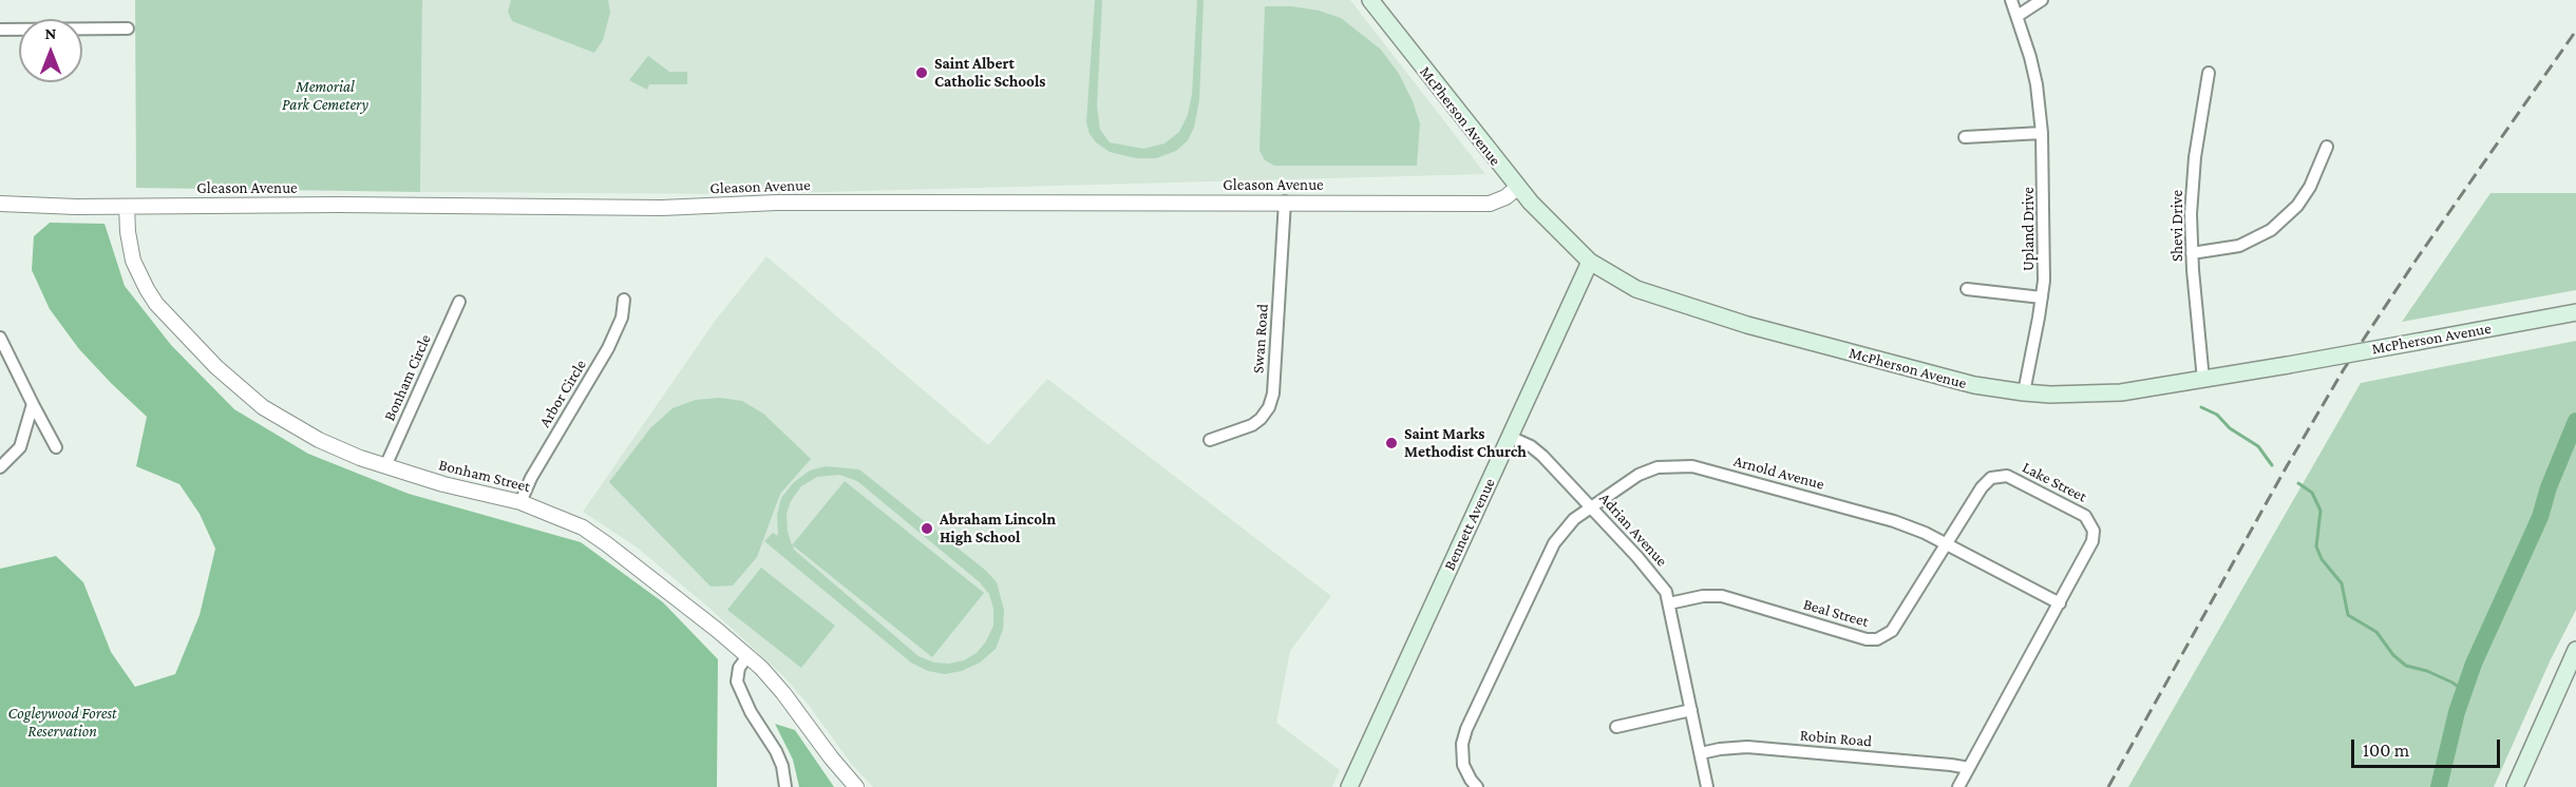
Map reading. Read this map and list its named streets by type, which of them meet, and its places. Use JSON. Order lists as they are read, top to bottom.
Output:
{
  "streets": {
    "main road": ["McPherson Avenue", "Bennett Avenue"],
    "street": [
      "Gleason Avenue",
      "Shevi Drive",
      "Upland Drive",
      "Swan Road",
      "Bonham Circle",
      "Arbor Circle",
      "Arnold Avenue",
      "Bonham Street",
      "Lake Street",
      "Adrian Avenue",
      "Beal Street",
      "Robin Road"
    ]
  },
  "crossings": [
    ["McPherson Avenue", "Gleason Avenue"],
    ["McPherson Avenue", "Shevi Drive"],
    ["McPherson Avenue", "Upland Drive"],
    ["McPherson Avenue", "Bennett Avenue"],
    ["Gleason Avenue", "Swan Road"],
    ["Gleason Avenue", "Bonham Street"],
    ["Bonham Circle", "Bonham Street"],
    ["Arbor Circle", "Bonham Street"],
    ["Arnold Avenue", "Lake Street"],
    ["Arnold Avenue", "Adrian Avenue"],
    ["Arnold Avenue", "Beal Street"],
    ["Lake Street", "Beal Street"],
    ["Bennett Avenue", "Adrian Avenue"],
    ["Adrian Avenue", "Beal Street"],
    ["Adrian Avenue", "Robin Road"]
  ],
  "parks": ["Memorial Park Cemetery", "Cogleywood Forest Reservation"],
  "places": ["Saint Albert Catholic Schools", "Saint Marks Methodist Church", "Abraham Lincoln High School"],
  "scale_bar": "100 m",
  "north": "top"
}
